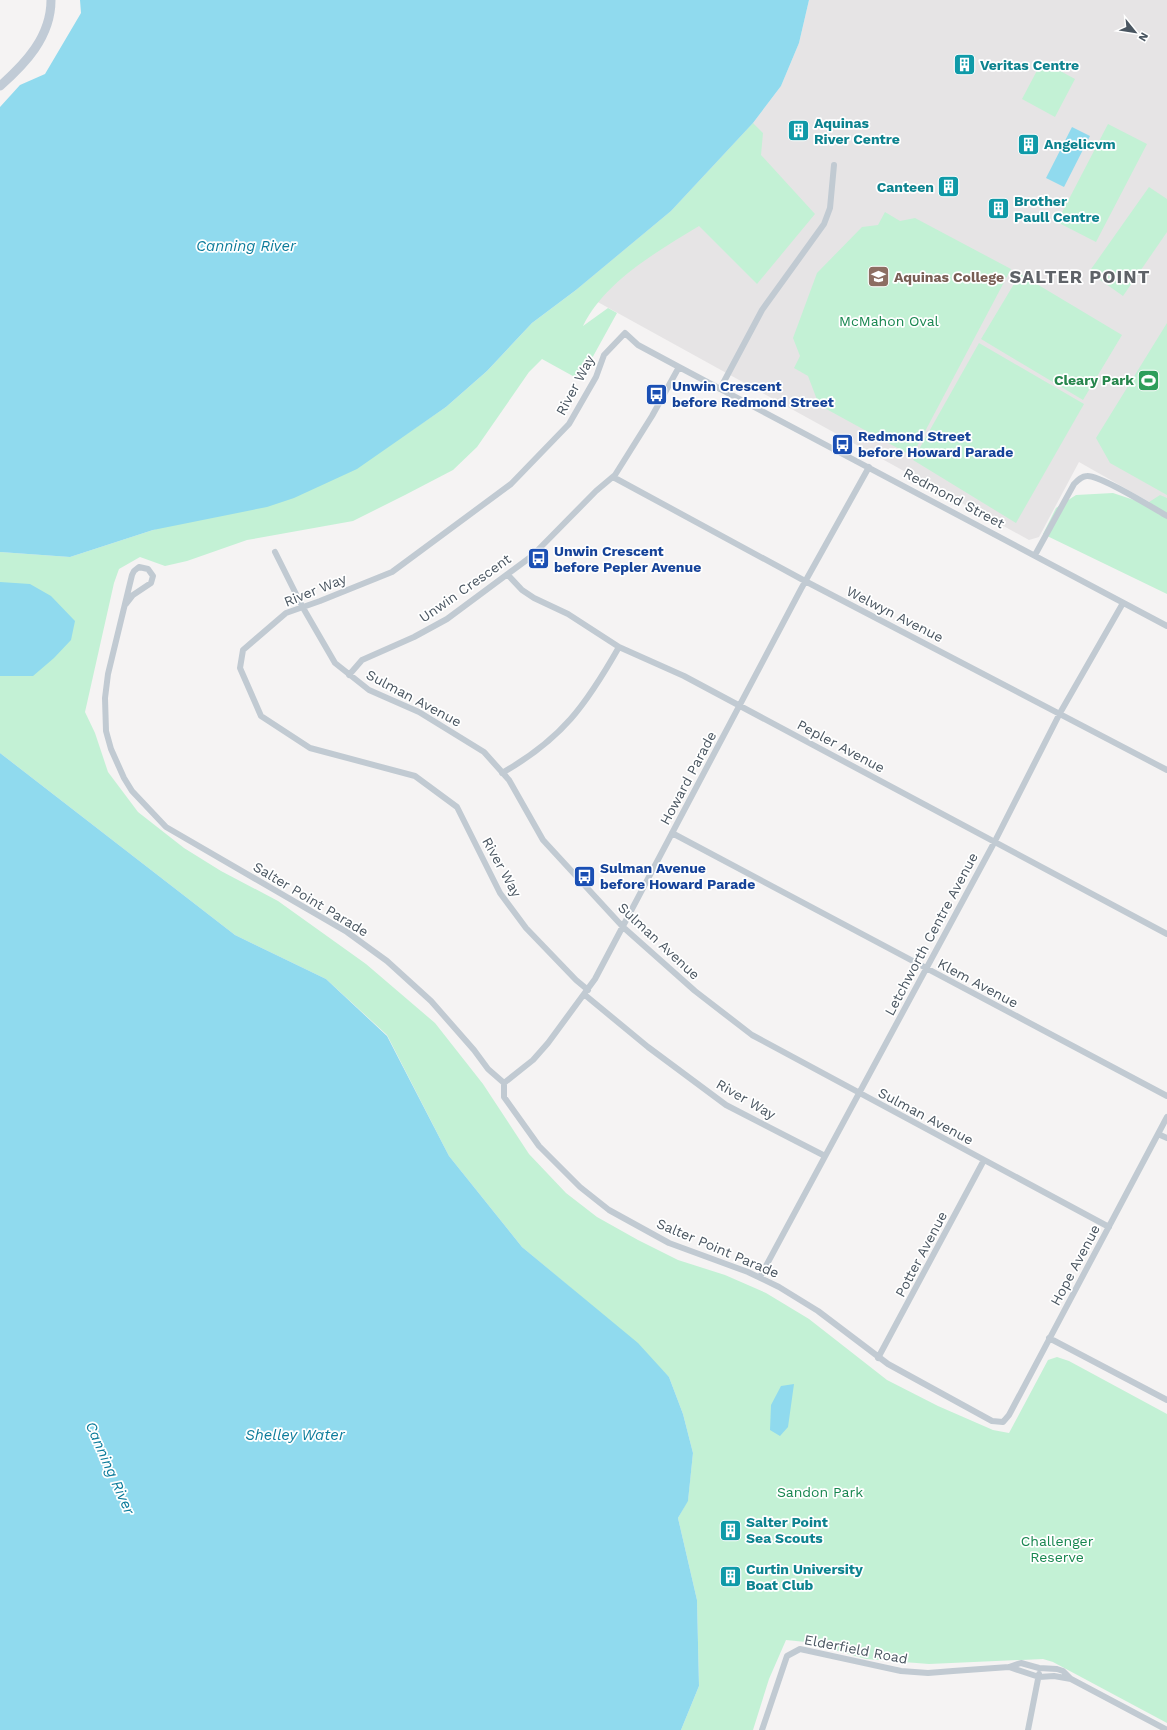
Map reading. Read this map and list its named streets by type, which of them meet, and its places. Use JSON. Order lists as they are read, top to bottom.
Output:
{
  "streets": {
    "street": [
      "River Way",
      "Redmond Street",
      "Unwin Crescent",
      "Welwyn Avenue",
      "Sulman Avenue",
      "Pepler Avenue",
      "Howard Parade",
      "Salter Point Parade",
      "Letchworth Centre Avenue",
      "Klem Avenue",
      "Potter Avenue",
      "Hope Avenue",
      "Elderfield Road"
    ]
  },
  "crossings": [
    ["River Way", "Redmond Street"],
    ["River Way", "Sulman Avenue"],
    ["River Way", "Howard Parade"],
    ["River Way", "Letchworth Centre Avenue"],
    ["Redmond Street", "Unwin Crescent"],
    ["Redmond Street", "Howard Parade"],
    ["Redmond Street", "Letchworth Centre Avenue"],
    ["Unwin Crescent", "Welwyn Avenue"],
    ["Unwin Crescent", "Sulman Avenue"],
    ["Unwin Crescent", "Pepler Avenue"],
    ["Welwyn Avenue", "Howard Parade"],
    ["Welwyn Avenue", "Letchworth Centre Avenue"],
    ["Sulman Avenue", "Howard Parade"],
    ["Sulman Avenue", "Letchworth Centre Avenue"],
    ["Sulman Avenue", "Potter Avenue"],
    ["Sulman Avenue", "Hope Avenue"],
    ["Pepler Avenue", "Howard Parade"],
    ["Pepler Avenue", "Letchworth Centre Avenue"],
    ["Howard Parade", "Salter Point Parade"],
    ["Howard Parade", "Klem Avenue"],
    ["Salter Point Parade", "Letchworth Centre Avenue"],
    ["Salter Point Parade", "Potter Avenue"],
    ["Salter Point Parade", "Hope Avenue"],
    ["Letchworth Centre Avenue", "Klem Avenue"]
  ],
  "districts": ["SALTER POINT"],
  "water": ["Canning River", "Shelley Water"],
  "parks": ["McMahon Oval", "Sandon Park", "Challenger Reserve"],
  "places": {
    "building": [
      "Veritas Centre",
      "Aquinas River Centre",
      "Angelicvm",
      "Canteen",
      "Brother Paull Centre",
      "Salter Point Sea Scouts",
      "Curtin University Boat Club"
    ],
    "school or university": ["Aquinas College"],
    "sports": ["Cleary Park"],
    "bus stop": [
      "Unwin Crescent before Redmond Street",
      "Redmond Street before Howard Parade",
      "Unwin Crescent before Pepler Avenue",
      "Sulman Avenue before Howard Parade"
    ]
  },
  "north": "bottom right"
}
